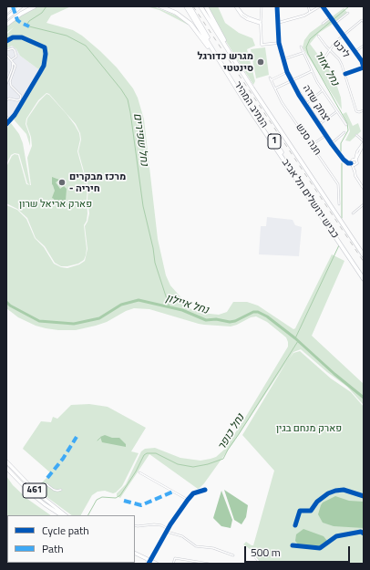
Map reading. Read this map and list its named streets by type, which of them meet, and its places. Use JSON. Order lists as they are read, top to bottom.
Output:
{
  "streets": {
    "highway": ["הנתיב המהיר", "1", "כביש ירושלים תל אביב"],
    "main road": ["461"],
    "street": ["ליכט", "יצחק שדה", "חנה סנש"]
  },
  "water": [
    "נחל אזור",
    "נחל שפירים",
    "נחל איילון",
    "נחל כופר"
  ],
  "parks": ["פארק אריאל שרון", "פארק מנחם בגין"],
  "places": ["מגרש כדורגל סינטטי", "מרכז מבקרים - חיריה"],
  "legend": ["Cycle path", "Path"],
  "scale_bar": "500 m"
}
